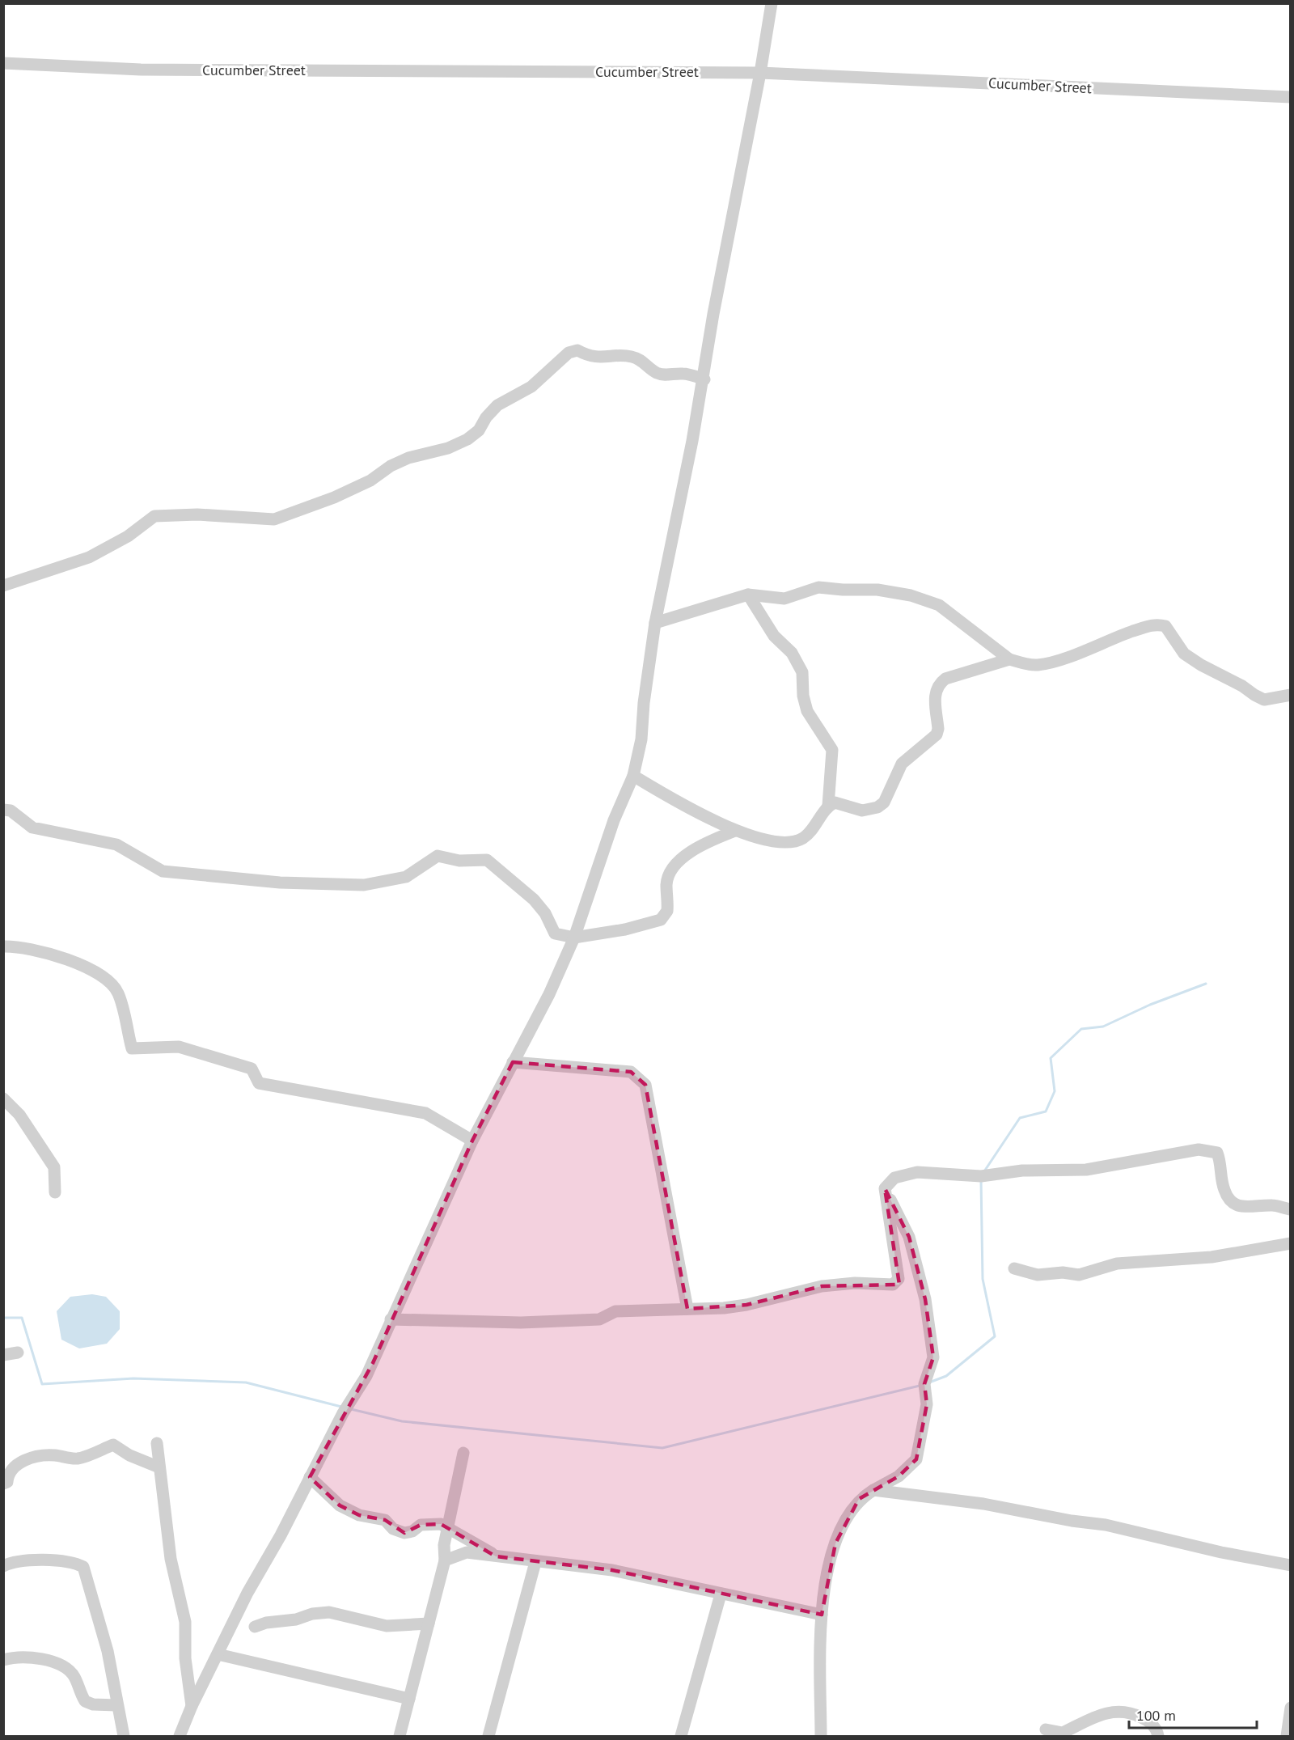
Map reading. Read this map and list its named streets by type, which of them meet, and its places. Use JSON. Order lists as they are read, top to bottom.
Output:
{
  "streets": {
    "street": ["Cucumber Street"]
  },
  "scale_bar": "100 m"
}
